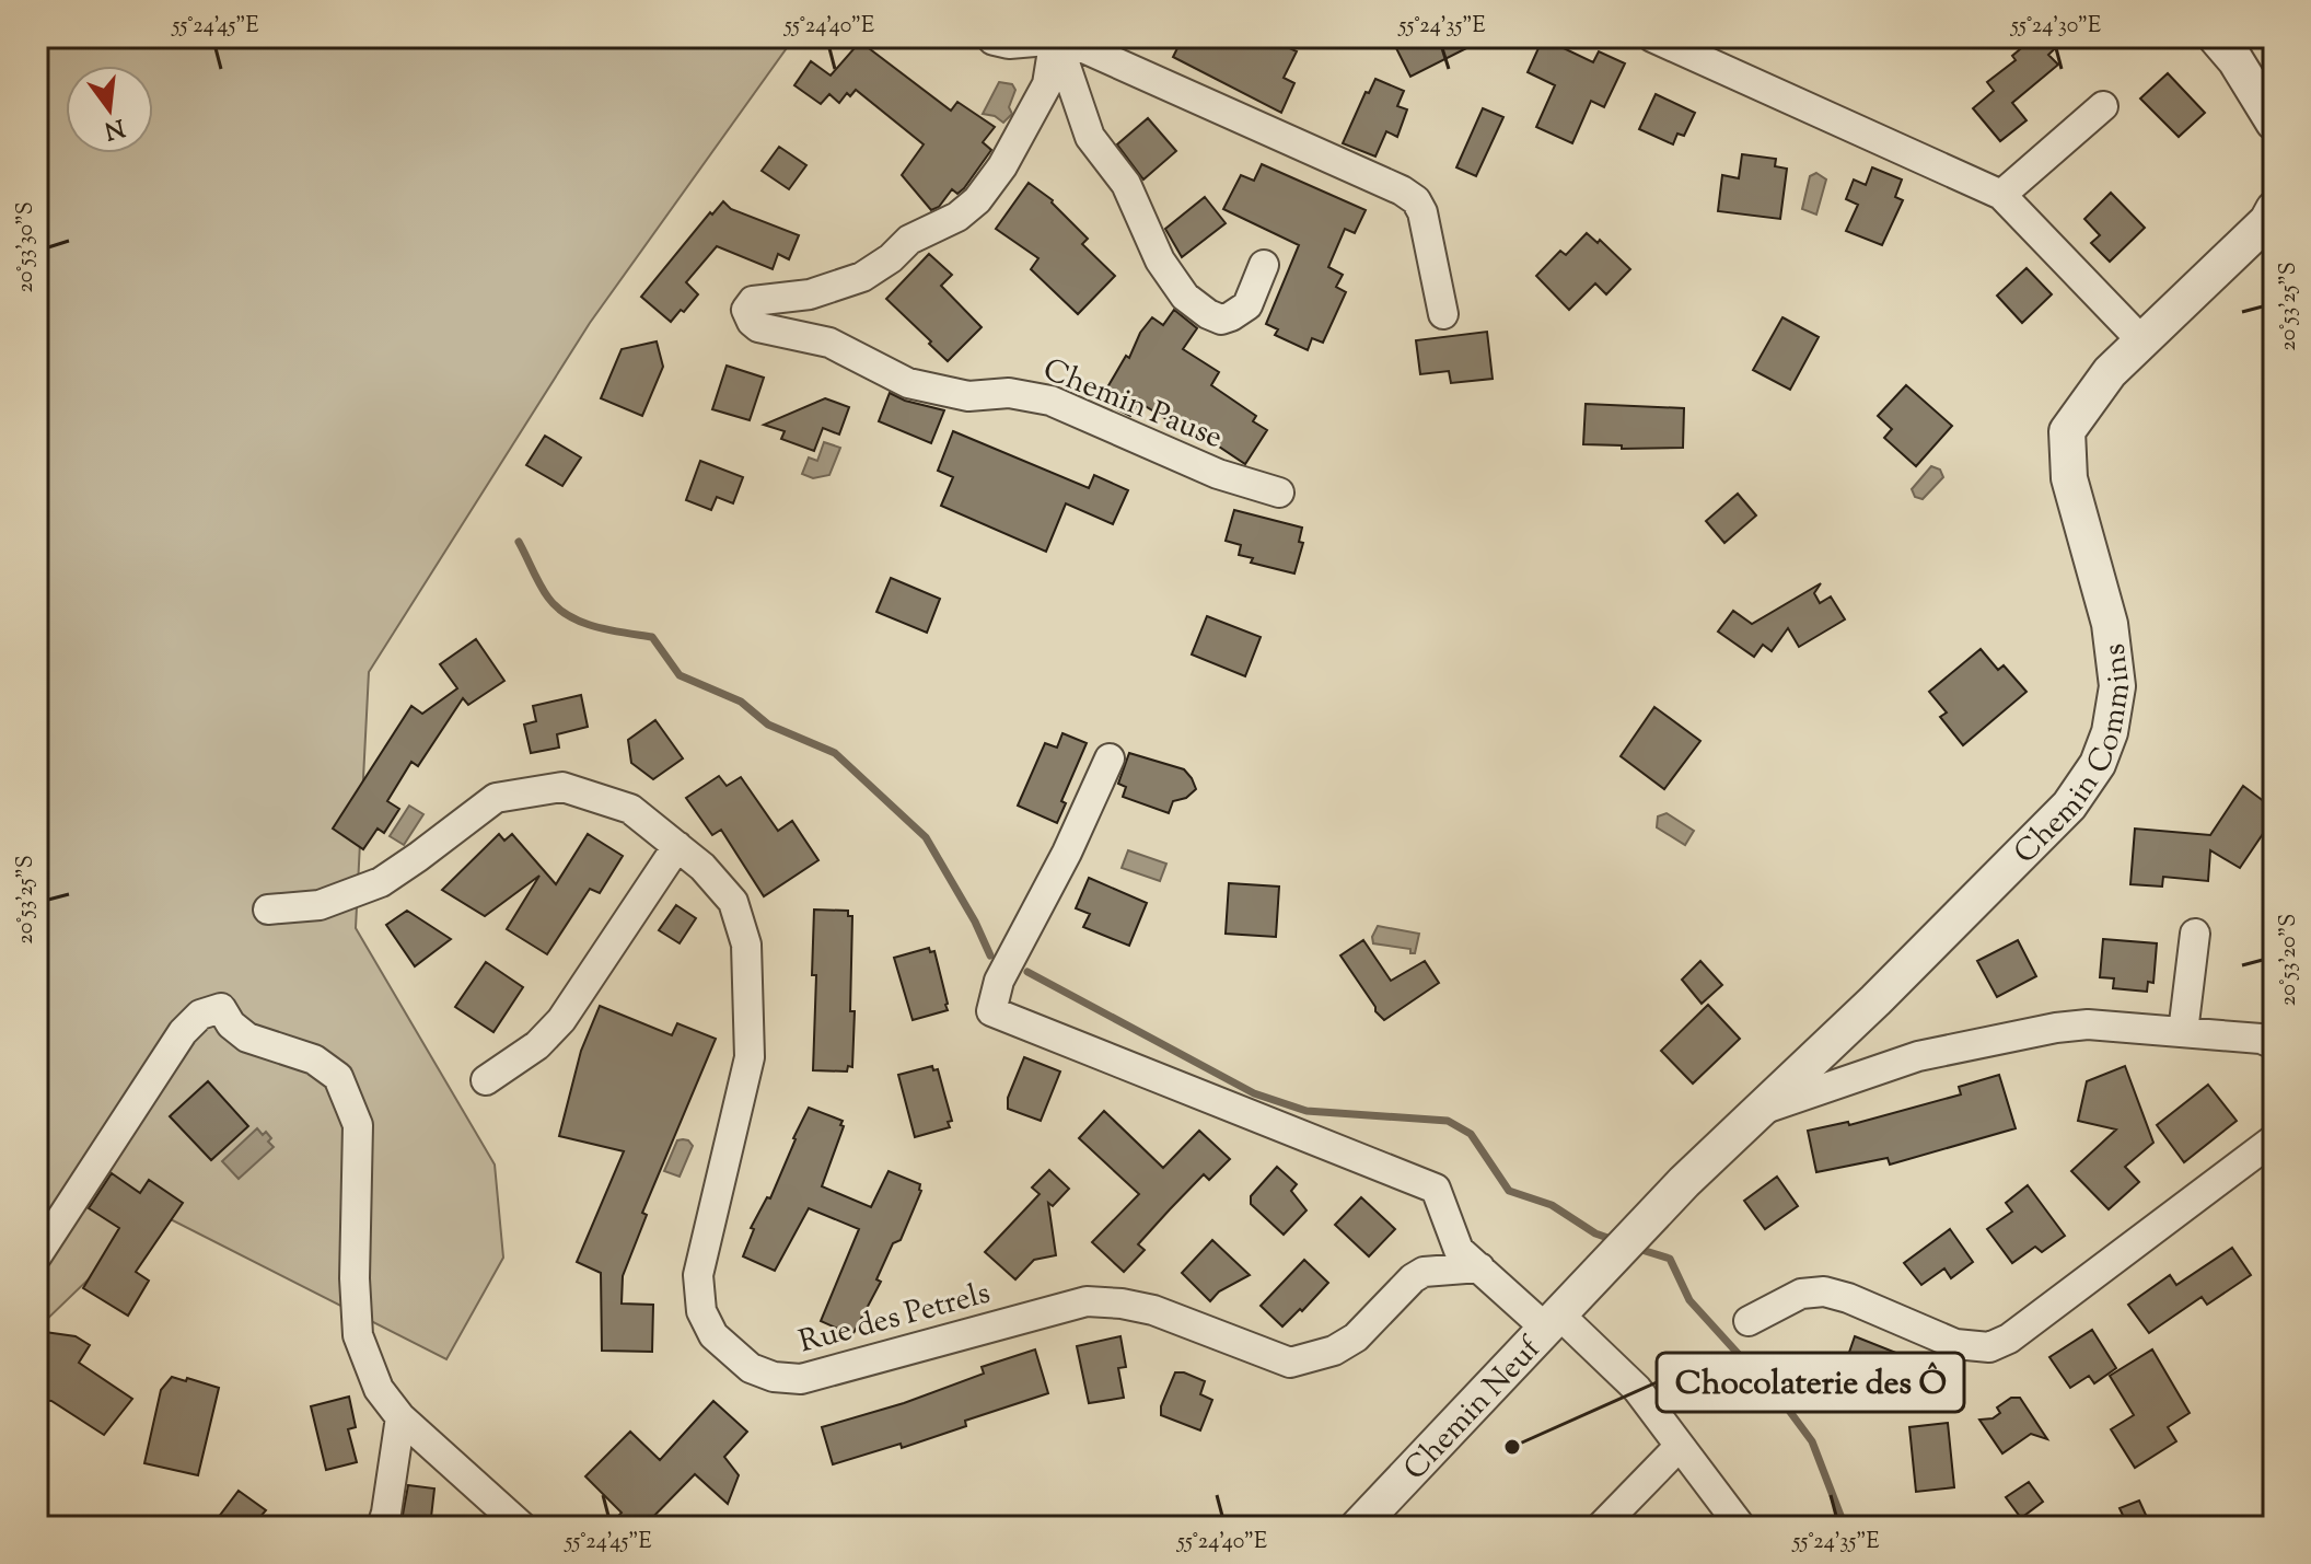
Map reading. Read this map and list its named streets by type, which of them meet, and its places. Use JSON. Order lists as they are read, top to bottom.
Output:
{
  "streets": {
    "street": [
      "Chemin Pause",
      "Chemin Commins",
      "Rue des Petrels",
      "Chemin Neuf"
    ]
  },
  "crossings": [
    ["Chemin Commins", "Chemin Neuf"]
  ],
  "places": ["Chocolaterie des Ô"],
  "north": "bottom",
  "coordinates": [
    "55°24'45\"E",
    "55°24'40\"E",
    "55°24'35\"E",
    "55°24'30\"E",
    "20°53'30\"S",
    "20°53'25\"S",
    "20°53'20\"S"
  ]
}
